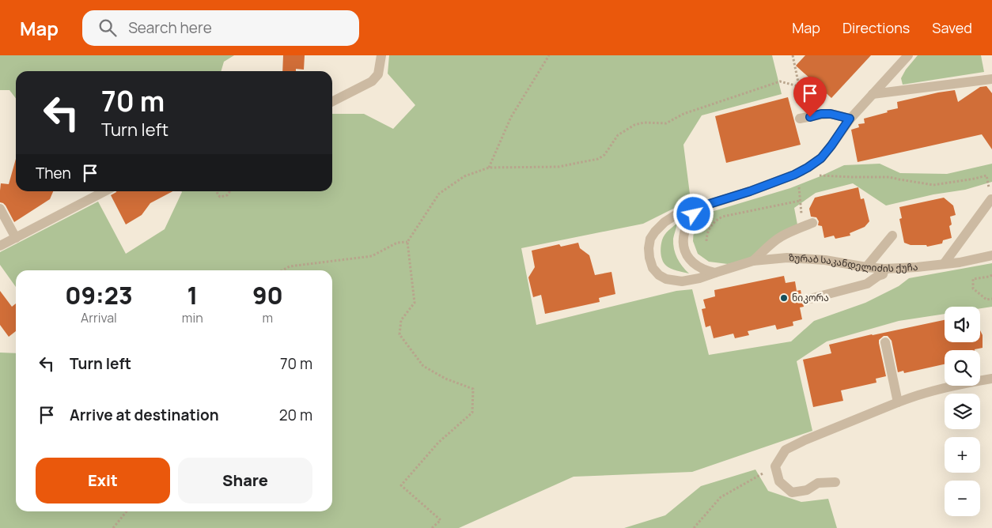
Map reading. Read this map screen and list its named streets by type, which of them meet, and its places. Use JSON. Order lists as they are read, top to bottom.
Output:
{
  "streets": {
    "street": ["ზურაბ საკანდელიძის ქუჩა"]
  },
  "places": ["ნიკორა"],
  "page": {
    "header": "Map",
    "search": "Search here",
    "nav": ["Map", "Directions", "Saved"],
    "turn": ["70 m", "Turn left"],
    "then": "Then",
    "eta": [
      "09:23",
      "Arrival",
      "1",
      "min",
      "90",
      "m"
    ],
    "map_buttons": ["+", "−"],
    "list": [
      {
        "name": "Turn left",
        "value": "70 m"
      },
      {
        "name": "Arrive at destination",
        "value": "20 m"
      }
    ],
    "buttons": ["Exit", "Share"]
  }
}
